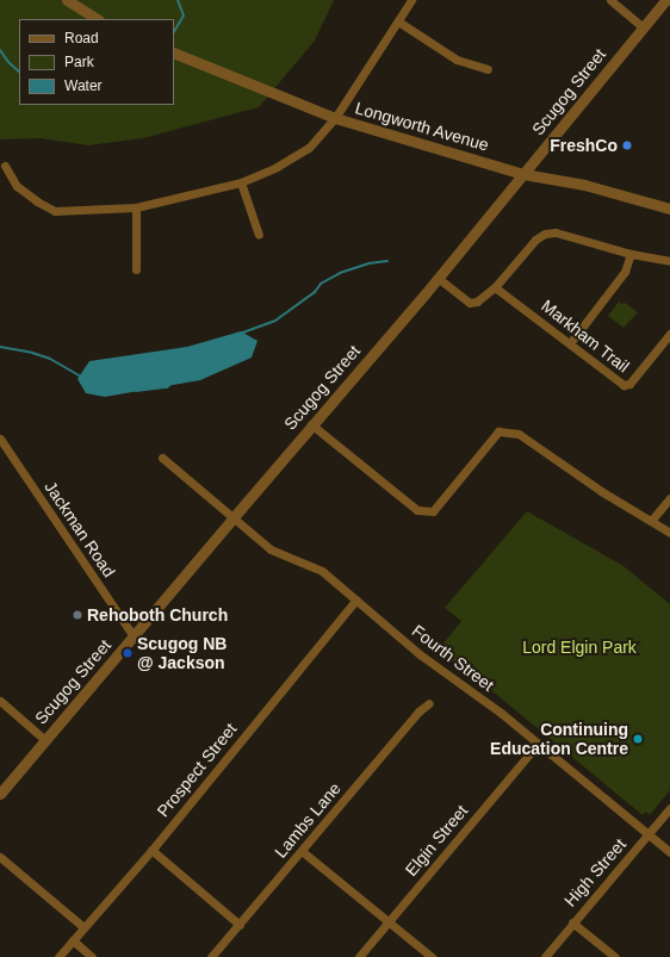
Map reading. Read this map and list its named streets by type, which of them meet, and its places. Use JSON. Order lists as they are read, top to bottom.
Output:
{
  "streets": {
    "street": [
      "Scugog Street",
      "Longworth Avenue",
      "Markham Trail",
      "Jackman Road",
      "Fourth Street",
      "Prospect Street",
      "Lambs Lane",
      "Elgin Street",
      "High Street"
    ]
  },
  "crossings": [
    ["Scugog Street", "Longworth Avenue"],
    ["Scugog Street", "Jackman Road"],
    ["Scugog Street", "Fourth Street"],
    ["Fourth Street", "Prospect Street"],
    ["Fourth Street", "Elgin Street"],
    ["Fourth Street", "High Street"]
  ],
  "parks": ["Lord Elgin Park"],
  "places": [
    "FreshCo",
    "Rehoboth Church",
    "Scugog NB @ Jackson",
    "Continuing Education Centre"
  ],
  "legend": ["Road", "Park", "Water"]
}
